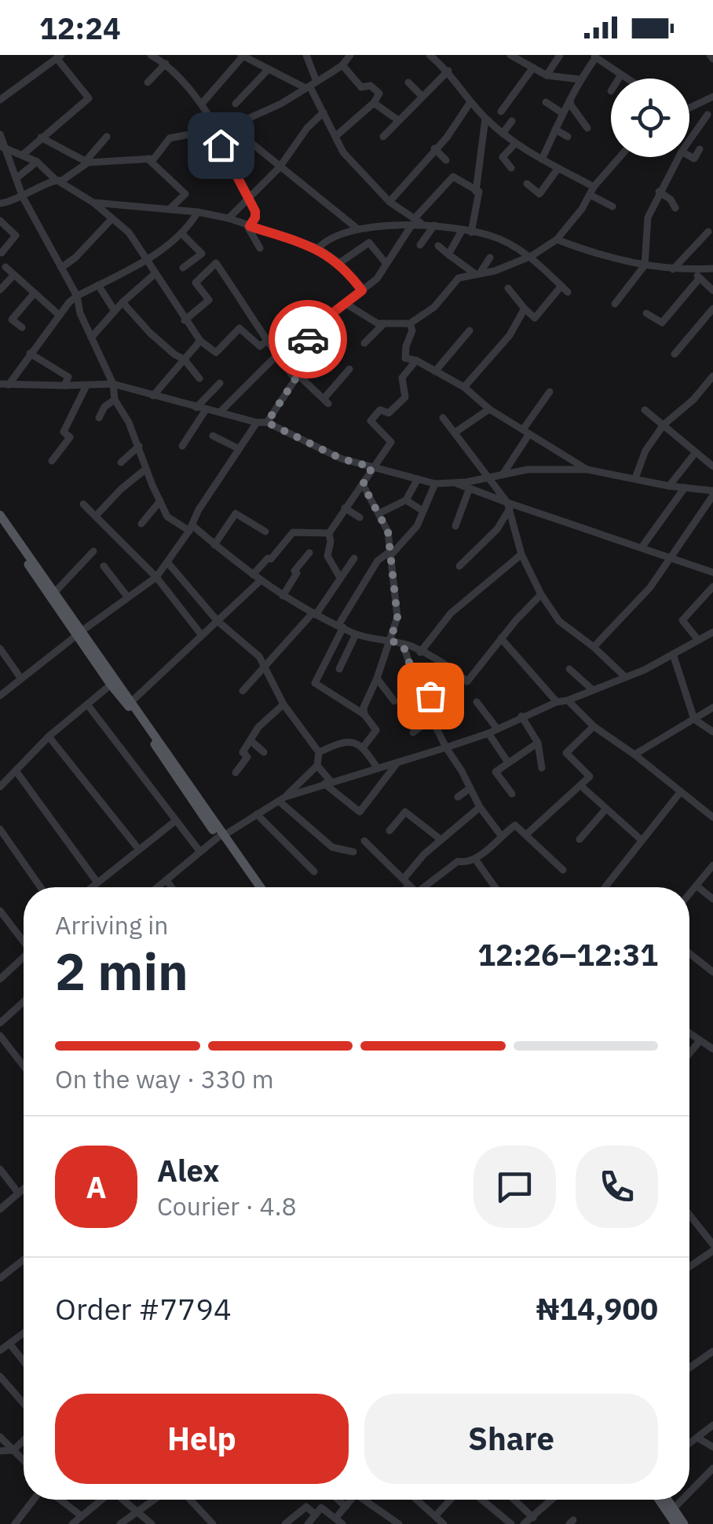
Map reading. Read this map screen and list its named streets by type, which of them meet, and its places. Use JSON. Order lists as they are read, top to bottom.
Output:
{
  "page": {
    "status": "12:24",
    "heading": ["2 min", "Arriving in", "12:26–12:31"],
    "panel": [
      "Alex",
      "Courier · 4.8",
      "Order #7794",
      "₦14,900"
    ],
    "bar": "On the way · 330 m",
    "round": "A",
    "buttons": ["Help", "Share"]
  }
}
